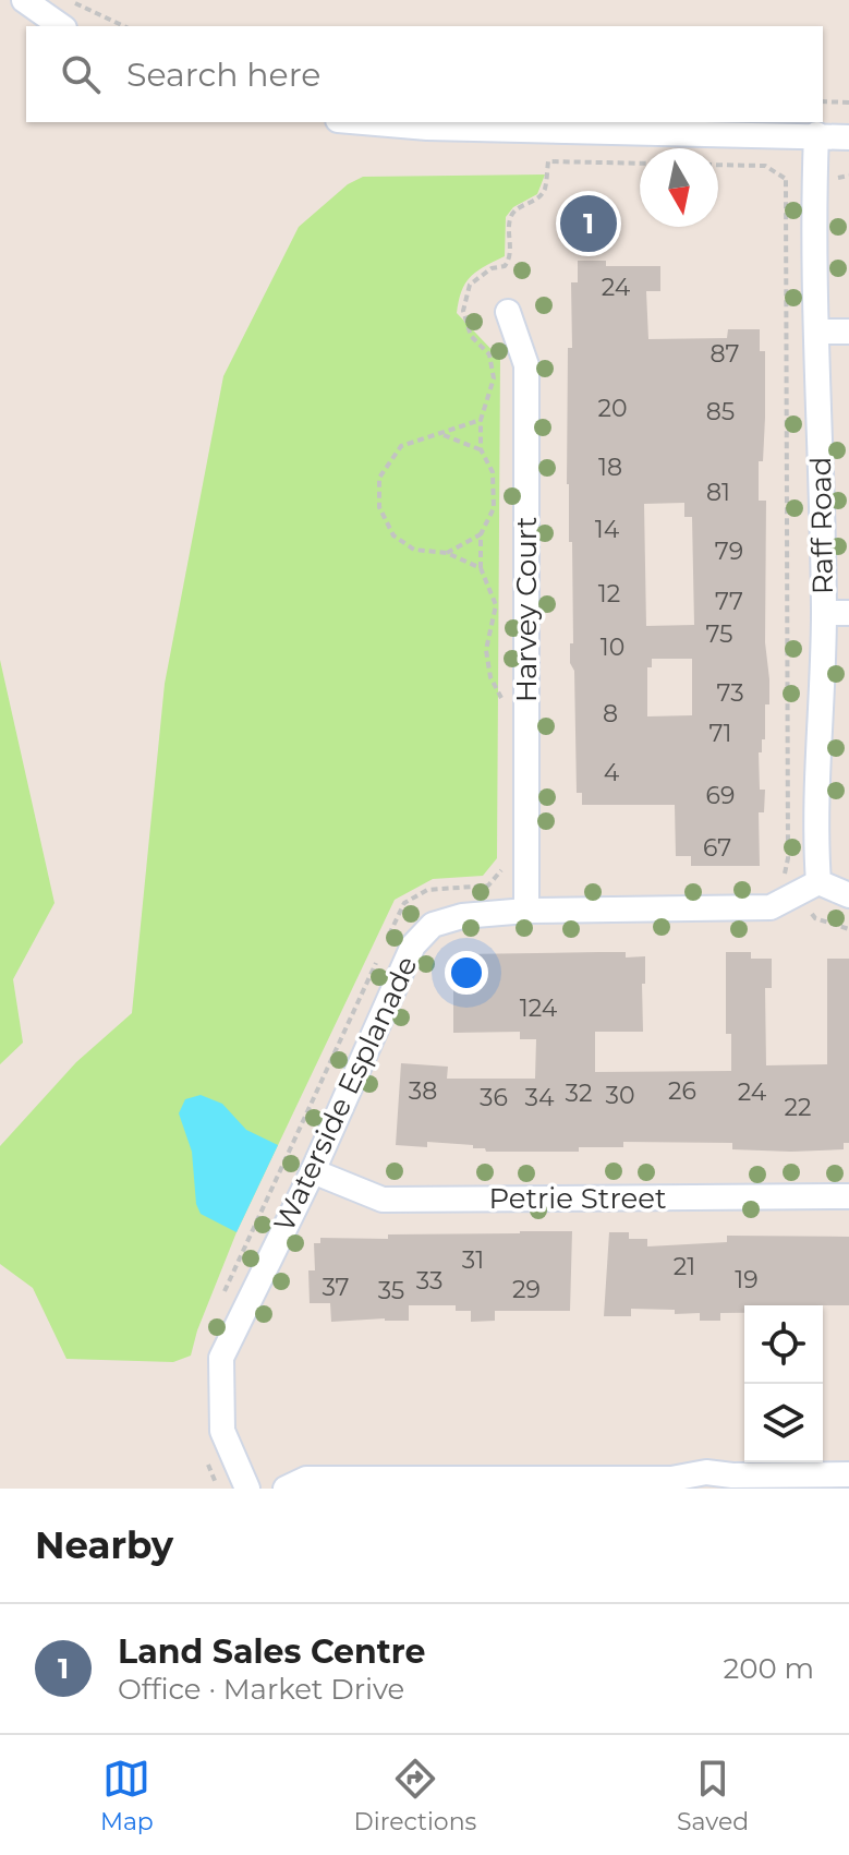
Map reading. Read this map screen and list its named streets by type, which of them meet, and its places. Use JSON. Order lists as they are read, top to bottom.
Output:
{
  "streets": {
    "street": [
      "Raff Road",
      "Harvey Court",
      "Waterside Esplanade",
      "Petrie Street"
    ]
  },
  "crossings": [
    ["Raff Road", "Waterside Esplanade"],
    ["Harvey Court", "Waterside Esplanade"],
    ["Waterside Esplanade", "Petrie Street"]
  ],
  "house_numbers": [
    "24",
    "87",
    "20",
    "85",
    "18",
    "81",
    "14",
    "79",
    "12",
    "77",
    "75",
    "10",
    "73",
    "8",
    "71",
    "4",
    "69",
    "67",
    "124",
    "38",
    "26",
    "24",
    "32",
    "30",
    "36",
    "34",
    "22",
    "31",
    "21",
    "19",
    "33",
    "37",
    "29",
    "35"
  ],
  "north": "bottom",
  "page": {
    "search": "Search here",
    "pins": "1",
    "heading": "Nearby",
    "list": [
      {
        "mark": "1",
        "name": "Land Sales Centre",
        "note": "Office · Market Drive",
        "value": "200 m"
      }
    ],
    "nav": ["Map", "Directions", "Saved"]
  }
}
